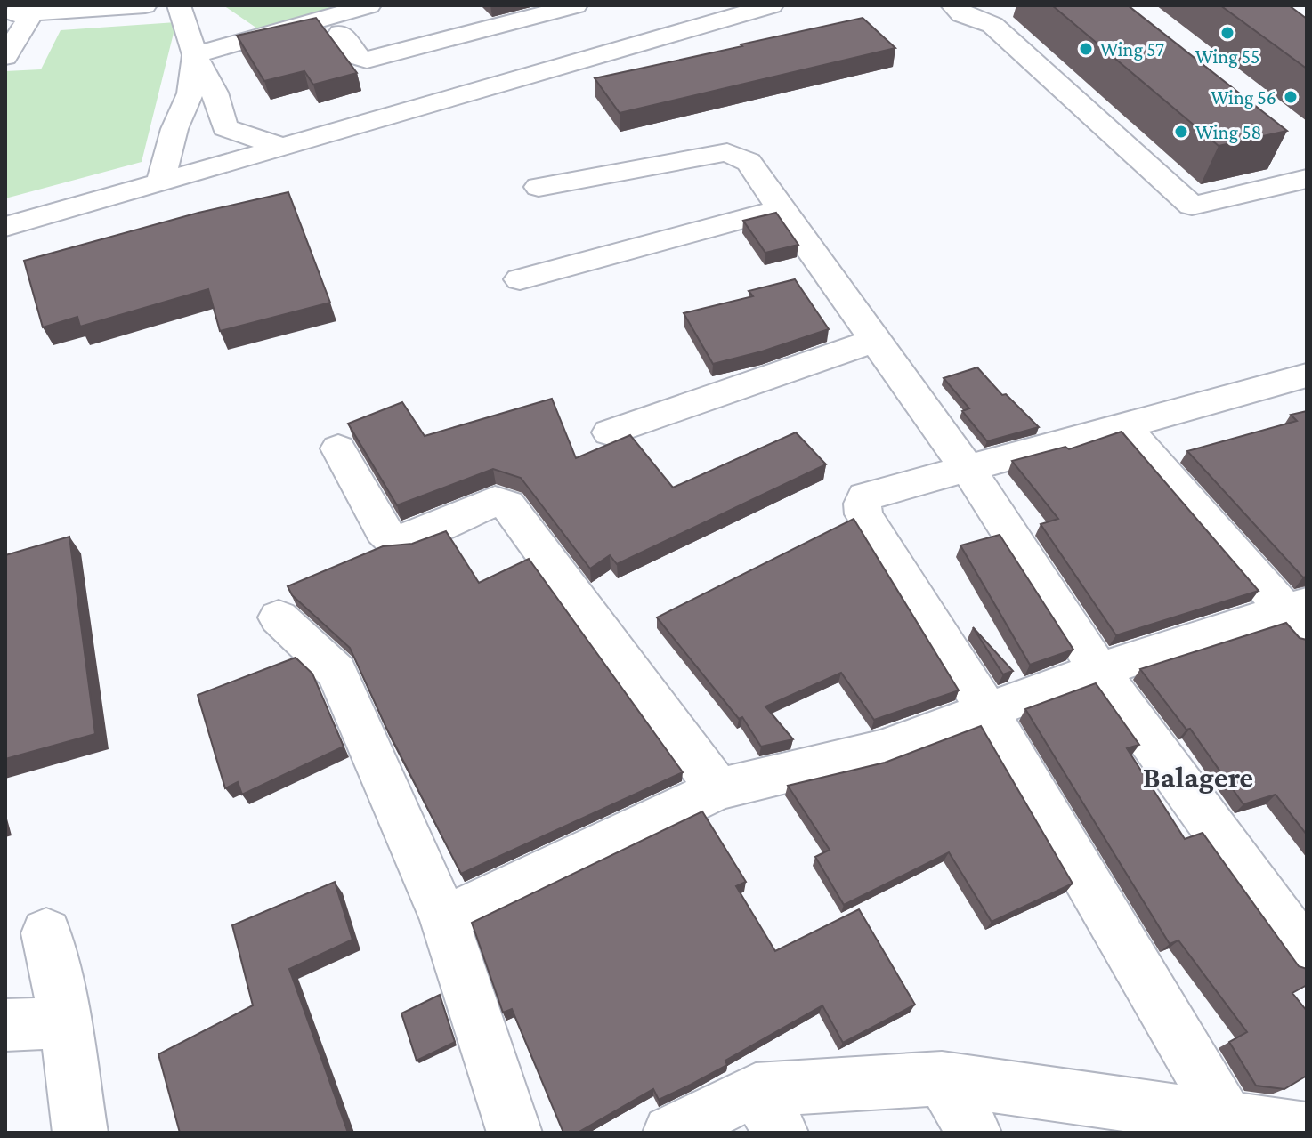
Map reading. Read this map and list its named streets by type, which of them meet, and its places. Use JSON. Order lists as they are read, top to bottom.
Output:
{
  "districts": ["Balagere"],
  "places": [
    "Wing 55",
    "Wing 57",
    "Wing 56",
    "Wing 58"
  ]
}
